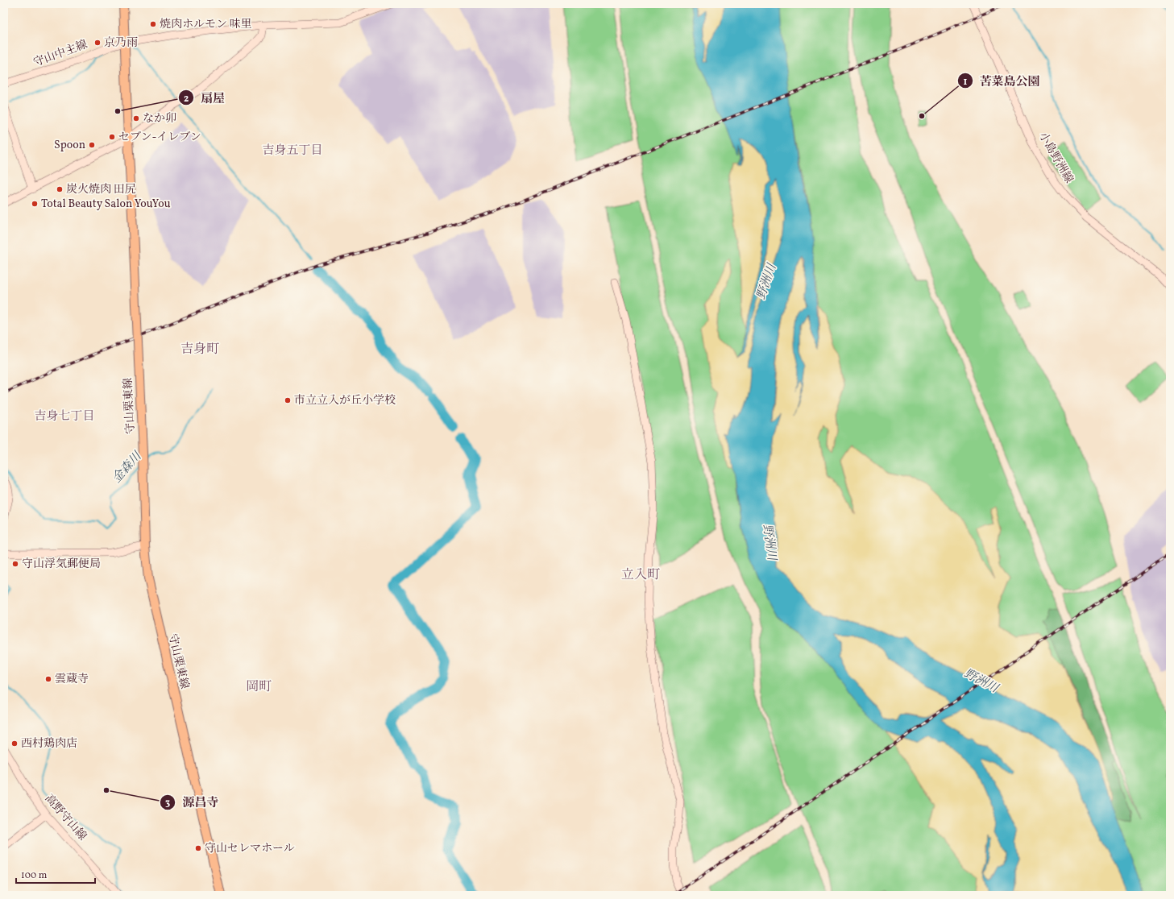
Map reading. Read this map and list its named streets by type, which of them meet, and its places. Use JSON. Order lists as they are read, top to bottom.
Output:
{
  "streets": {
    "main road": ["守山栗東線"],
    "street": ["守山中主線", "小島野洲線", "高野守山線"]
  },
  "crossings": [
    ["守山中主線", "守山栗東線"]
  ],
  "districts": [
    "吉身五丁目",
    "吉身町",
    "吉身七丁目",
    "立入町",
    "岡町"
  ],
  "water": ["野洲川", "金森川"],
  "places": [
    "焼肉ホルモン 味里",
    "京乃雨",
    "扇屋",
    "苦菜島公園",
    "なか卯",
    "セブン-イレブン",
    "Spoon",
    "炭火焼肉 田尻",
    "Total Beauty Salon YouYou",
    "市立立入が丘小学校",
    "守山浮気郵便局",
    "雲蔵寺",
    "西村鶏肉店",
    "源昌寺",
    "守山セレマホール"
  ],
  "scale_bar": "100 m"
}
